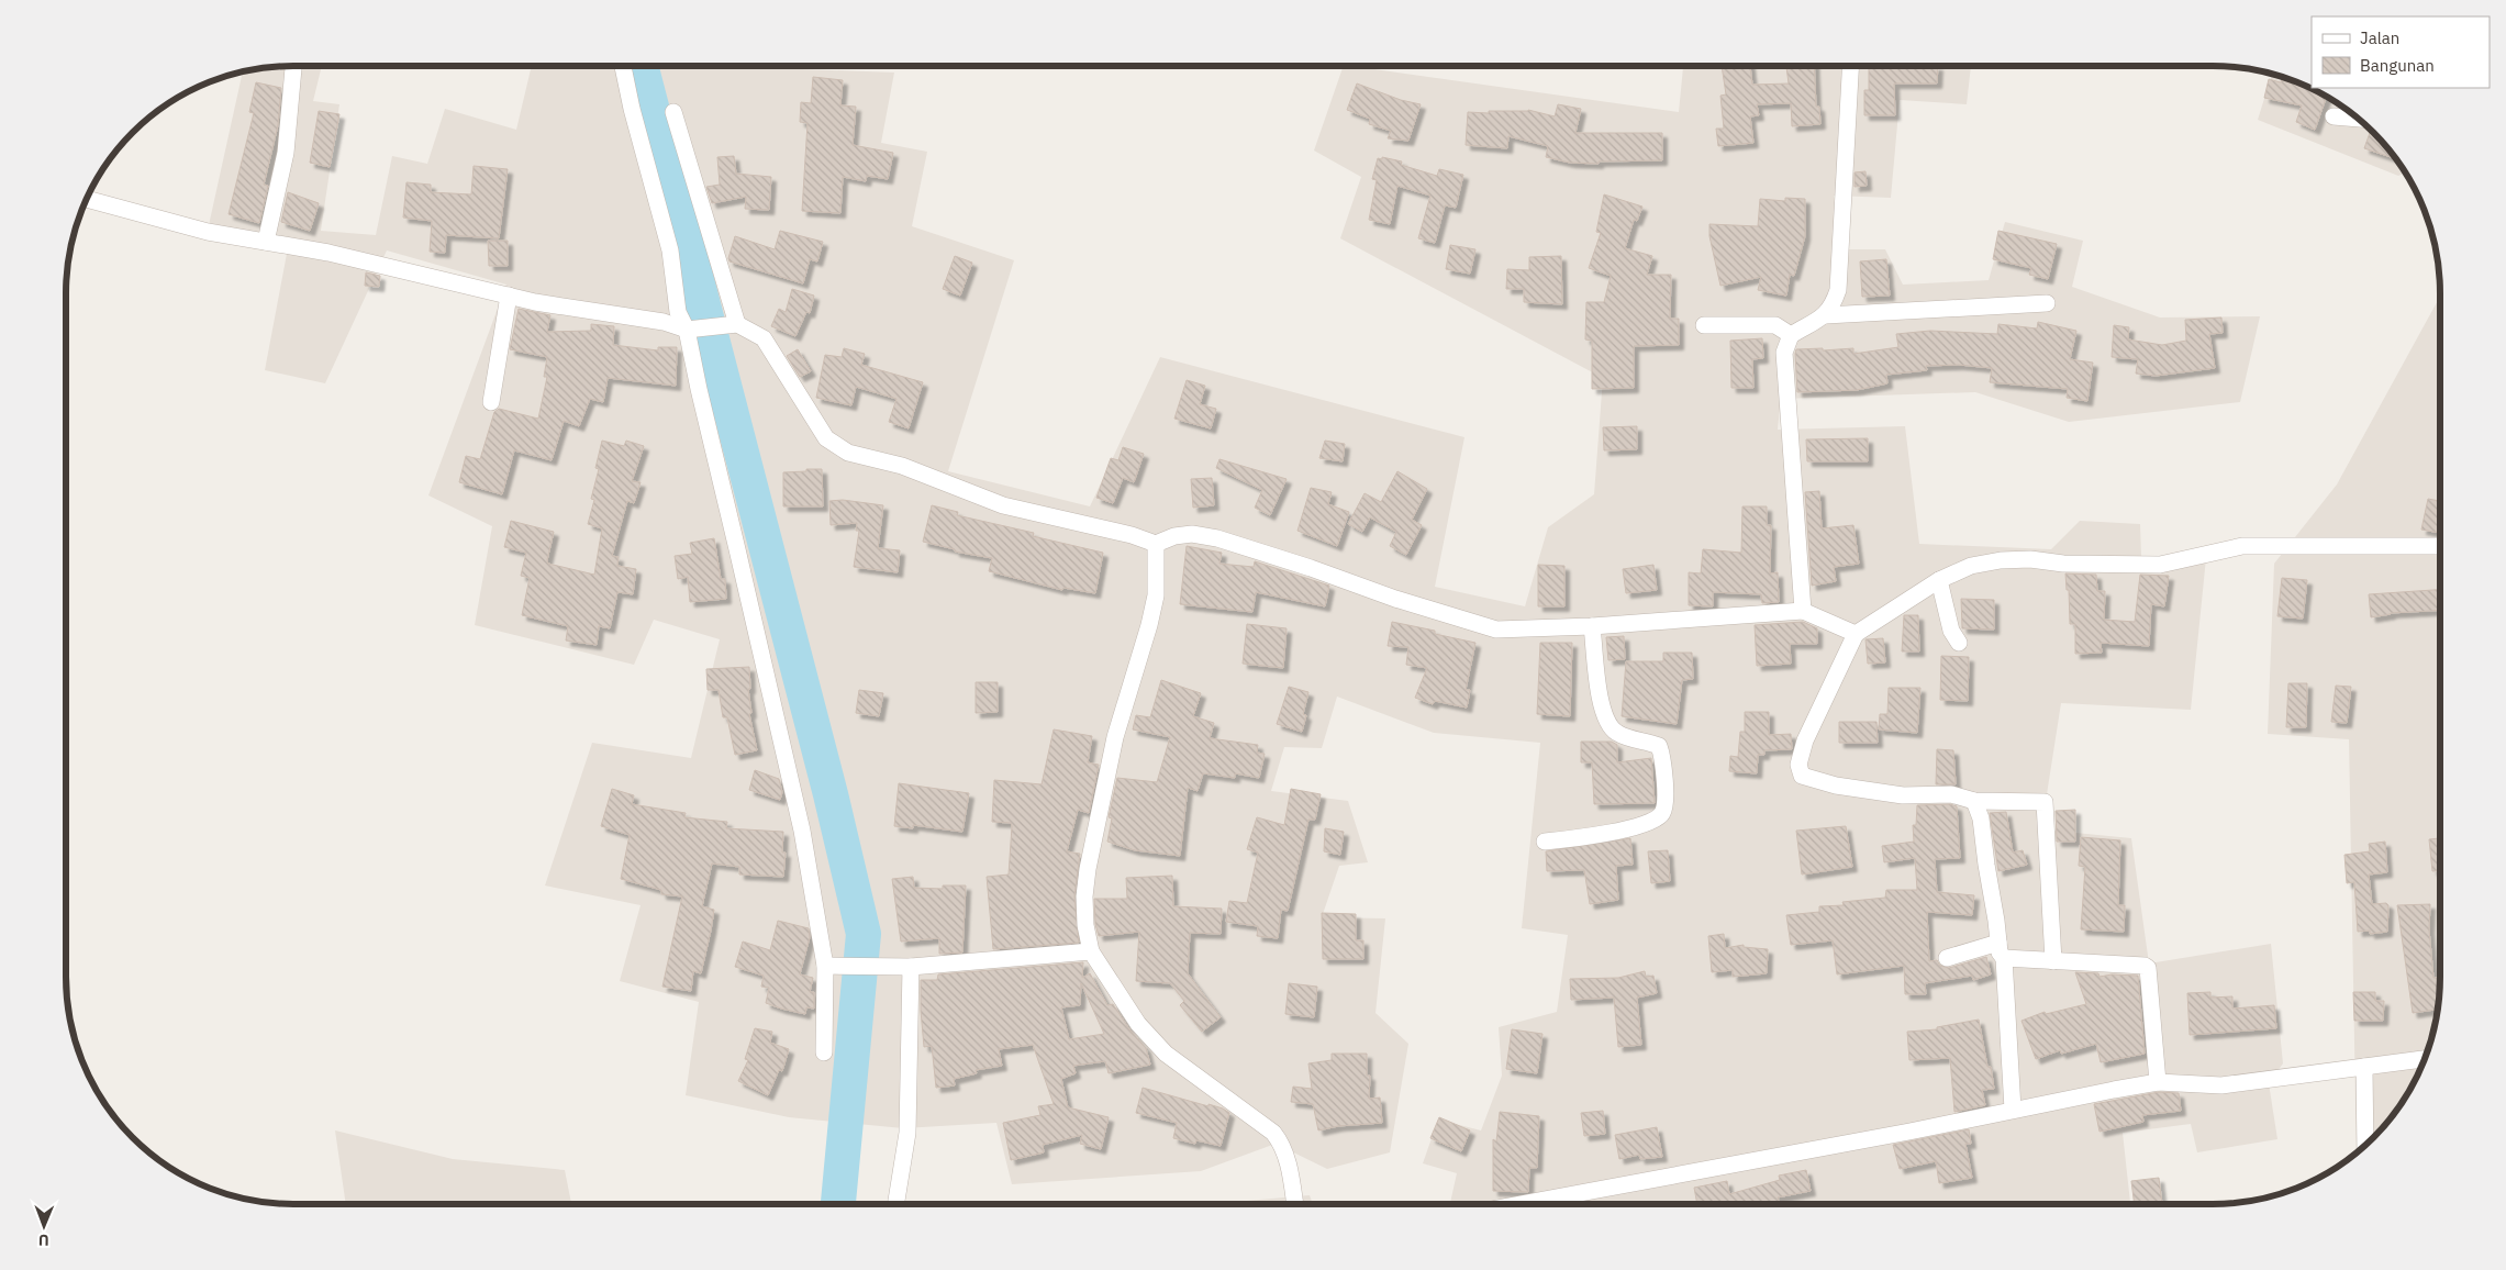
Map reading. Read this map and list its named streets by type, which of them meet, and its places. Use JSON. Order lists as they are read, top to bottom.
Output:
{
  "legend": ["Jalan", "Bangunan"],
  "north": "bottom"
}
